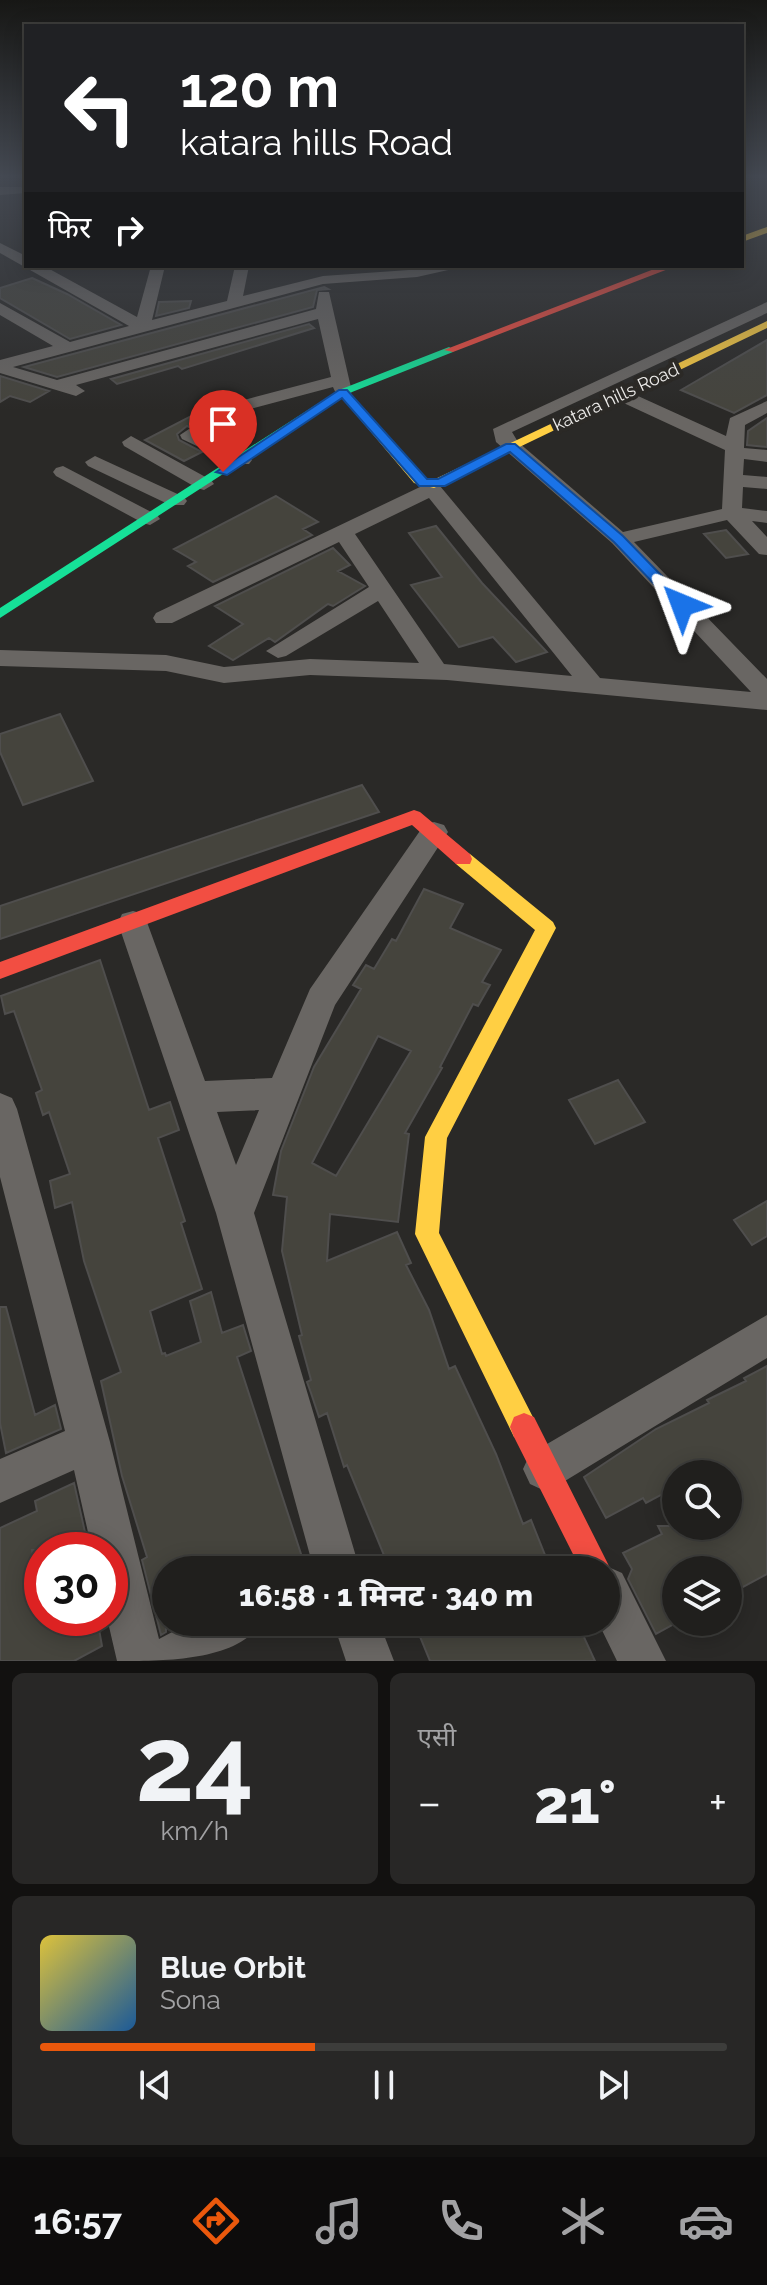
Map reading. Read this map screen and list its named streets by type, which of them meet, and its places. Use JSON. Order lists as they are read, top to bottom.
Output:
{
  "streets": {
    "street": ["katara hills Road"]
  },
  "page": {
    "turn": ["120 m", "katara hills Road"],
    "then": "फिर",
    "limit": "30",
    "trip": "16:58 · 1 मिनट · 340 m",
    "tile": [
      ["24", "km/h"],
      "एसी"
    ],
    "heat": ["−", "21°", "+"],
    "song": ["Blue Orbit", "Sona"],
    "tabs": "16:57"
  }
}
